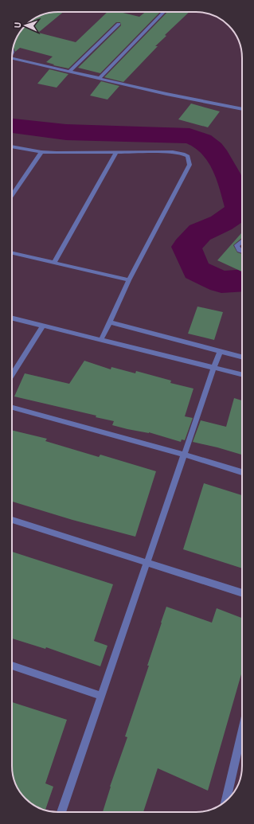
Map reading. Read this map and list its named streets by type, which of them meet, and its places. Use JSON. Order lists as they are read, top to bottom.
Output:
{
  "north": "left"
}
